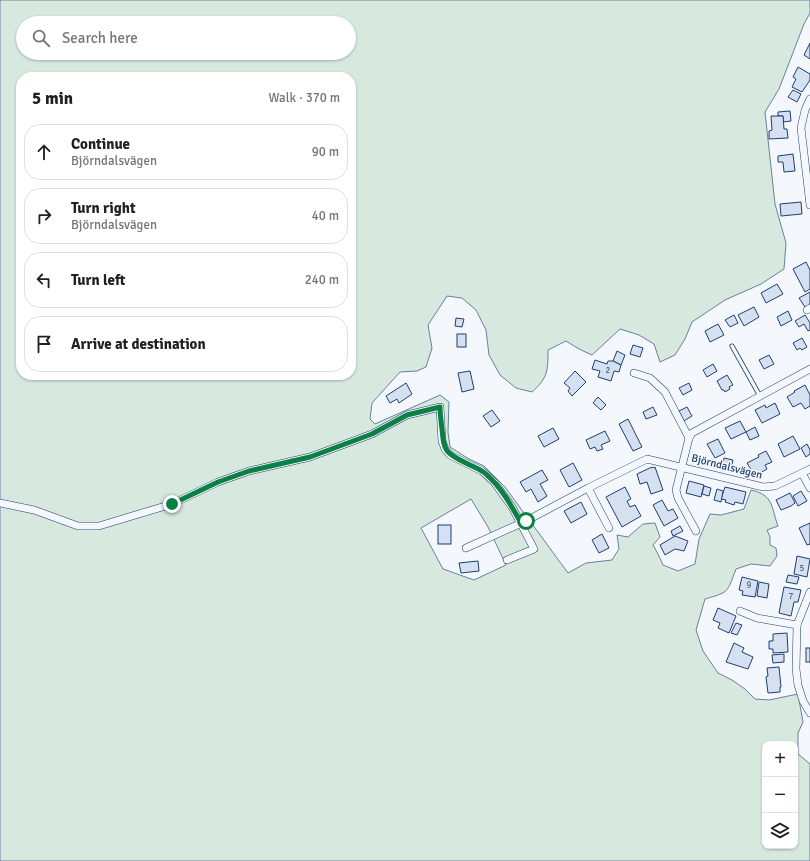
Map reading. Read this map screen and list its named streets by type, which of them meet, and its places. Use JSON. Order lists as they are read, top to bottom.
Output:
{
  "streets": {
    "street": ["Björndalsvägen"]
  },
  "house_numbers": [
    "2",
    "5",
    "9",
    "7"
  ],
  "page": {
    "search": "Search here",
    "heading": ["5 min", "Walk · 370 m"],
    "list": [
      ["Continue", "Björndalsvägen", "90 m"],
      ["Turn right", "Björndalsvägen", "40 m"],
      ["Turn left", "240 m"],
      "Arrive at destination"
    ],
    "map_buttons": ["+", "−"]
  }
}
